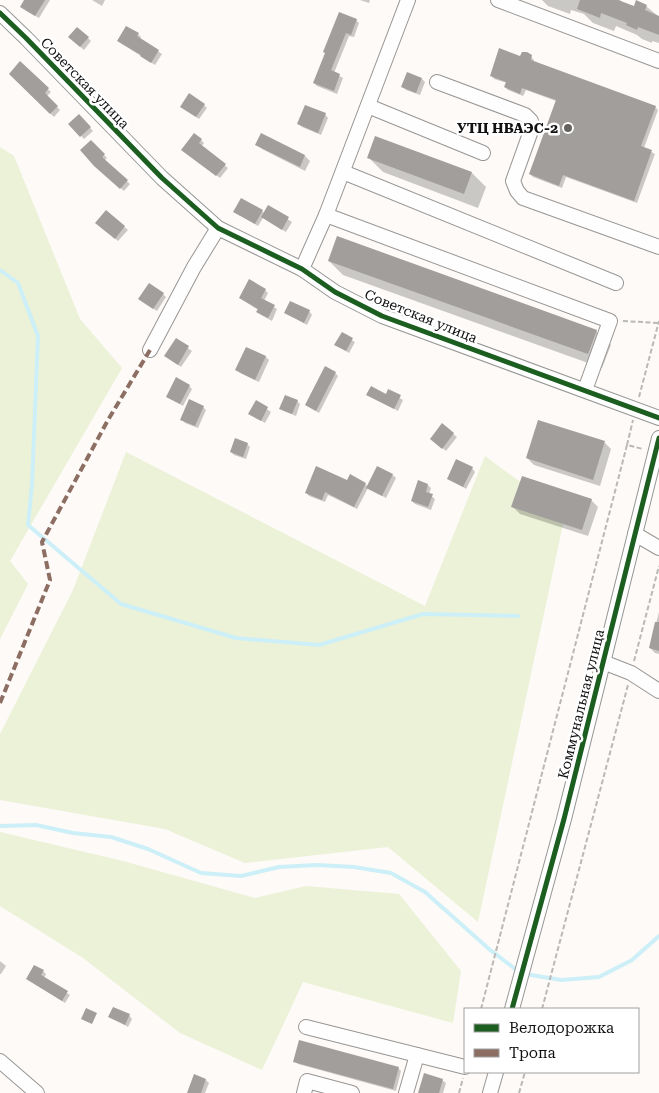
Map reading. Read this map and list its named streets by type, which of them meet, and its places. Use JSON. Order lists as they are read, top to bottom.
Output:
{
  "streets": {
    "street": ["Советская улица", "Коммунальная улица"]
  },
  "places": ["УТЦ НВАЭС-2"],
  "legend": ["Велодорожка", "Тропа"]
}
